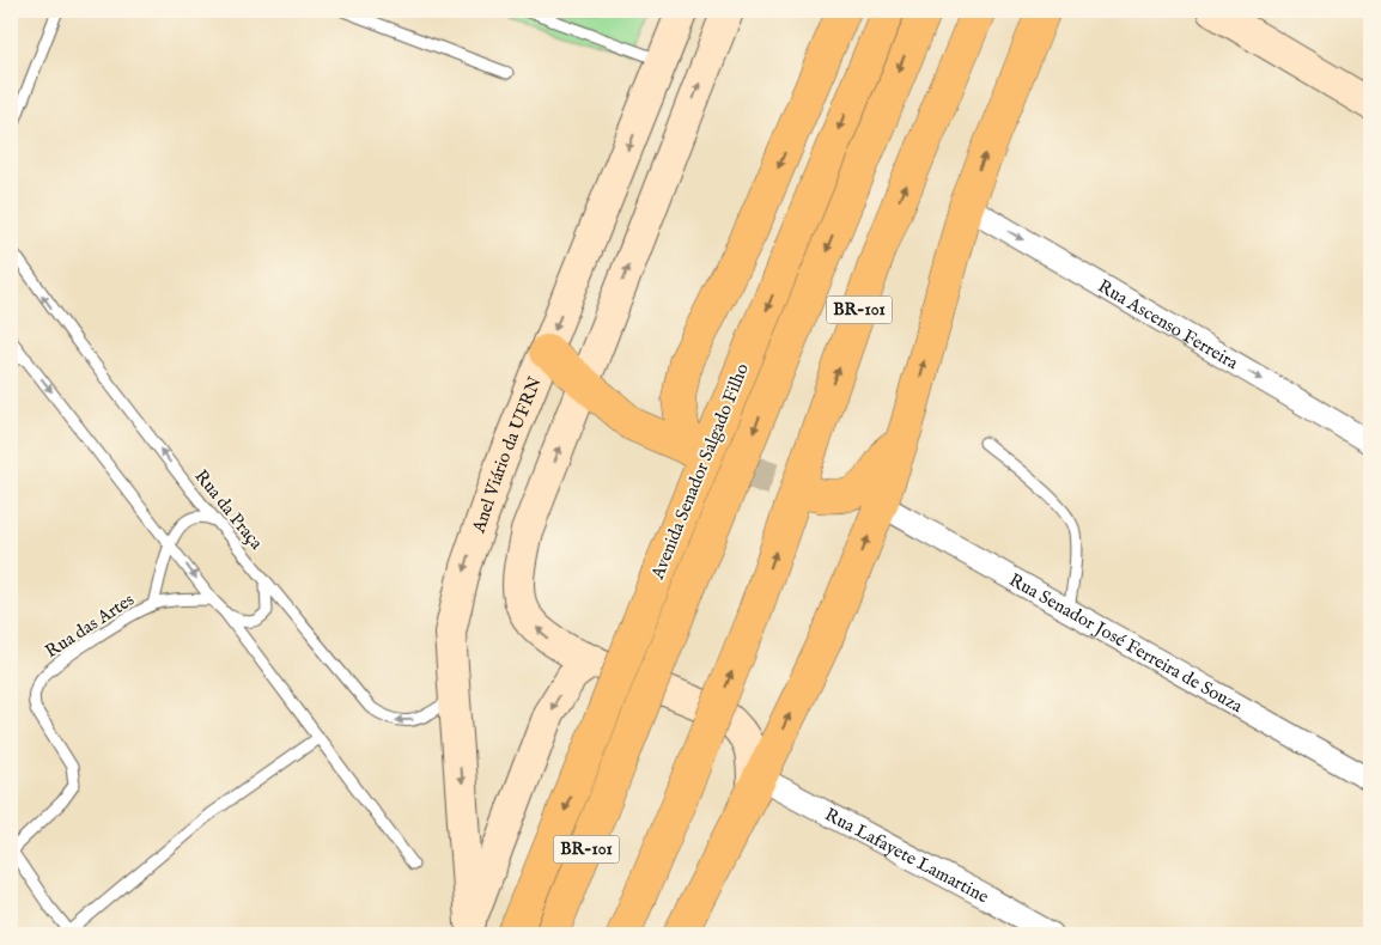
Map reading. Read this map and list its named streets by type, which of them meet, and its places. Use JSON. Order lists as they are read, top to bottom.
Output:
{
  "streets": {
    "main road": ["BR-101", "Anel Viário da UFRN", "Avenida Senador Salgado Filho"],
    "street": ["Rua Ascenso Ferreira", "Rua Senador José Ferreira de Souza", "Rua Lafayete Lamartine"],
    "lane": ["Rua da Praça", "Rua das Artes"]
  },
  "crossings": [
    ["Anel Viário da UFRN", "Rua da Praça"],
    ["Rua da Praça", "Rua das Artes"]
  ],
  "one_way": ["Rua Ascenso Ferreira"]
}
